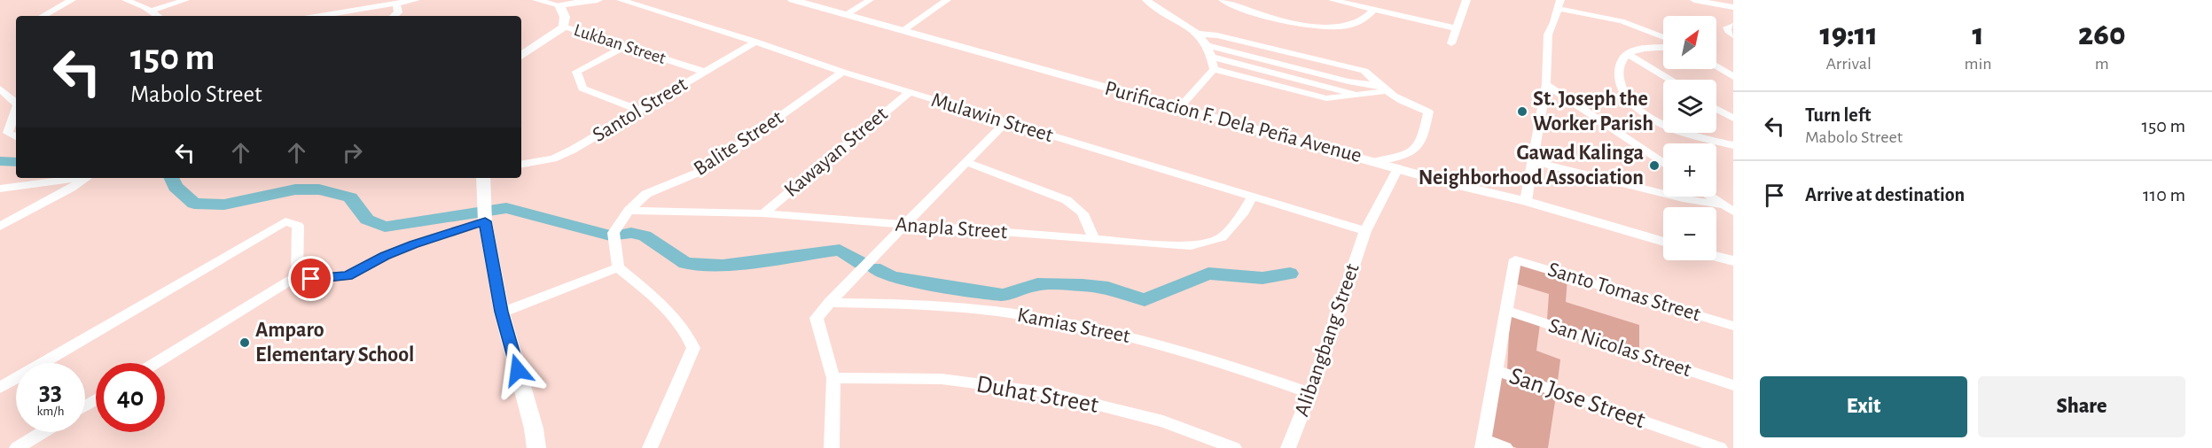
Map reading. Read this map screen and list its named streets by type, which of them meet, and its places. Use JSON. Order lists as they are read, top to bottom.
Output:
{
  "streets": {
    "street": [
      "Lukban Street",
      "Santol Street",
      "Mulawin Street",
      "Purificacion F. Dela Peña Avenue",
      "Balite Street",
      "Kawayan Street",
      "Anapla Street",
      "Santo Tomas Street",
      "Kamias Street",
      "Alibangbang Street",
      "San Nicolas Street",
      "Duhat Street",
      "San Jose Street"
    ]
  },
  "crossings": [
    ["Lukban Street", "Santol Street"],
    ["Santol Street", "Mulawin Street"],
    ["Mulawin Street", "Balite Street"],
    ["Mulawin Street", "Kawayan Street"],
    ["Mulawin Street", "Anapla Street"],
    ["Mulawin Street", "Alibangbang Street"],
    ["Purificacion F. Dela Peña Avenue", "Alibangbang Street"],
    ["Balite Street", "Anapla Street"],
    ["Kawayan Street", "Anapla Street"],
    ["Santo Tomas Street", "San Nicolas Street"],
    ["Kamias Street", "Alibangbang Street"]
  ],
  "places": ["St. Joseph the Worker Parish", "Gawad Kalinga Neighborhood Association", "Amparo Elementary School"],
  "north": "top right",
  "page": {
    "eta": [
      "19:11",
      "Arrival",
      "1",
      "min",
      "260",
      "m"
    ],
    "map_buttons": ["+", "−"],
    "turn": ["150 m", "Mabolo Street"],
    "list": [
      {
        "name": "Turn left",
        "note": "Mabolo Street",
        "value": "150 m"
      },
      {
        "name": "Arrive at destination",
        "value": "110 m"
      }
    ],
    "speed": "33 km/h",
    "limit": "40",
    "buttons": ["Exit", "Share"]
  }
}
